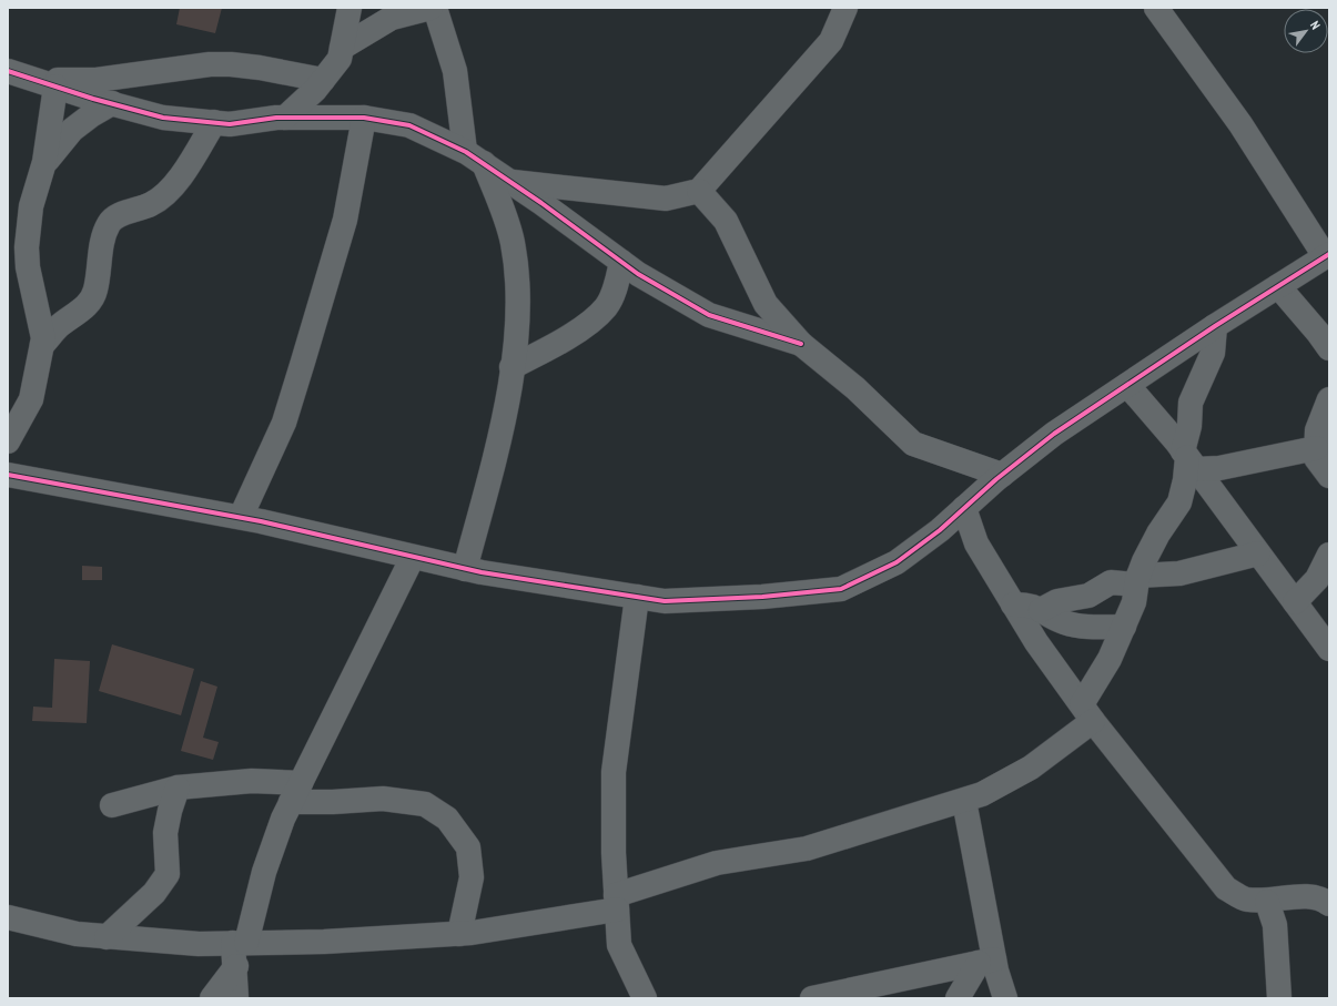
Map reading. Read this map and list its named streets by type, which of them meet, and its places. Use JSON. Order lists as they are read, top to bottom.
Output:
{
  "north": "top right"
}
